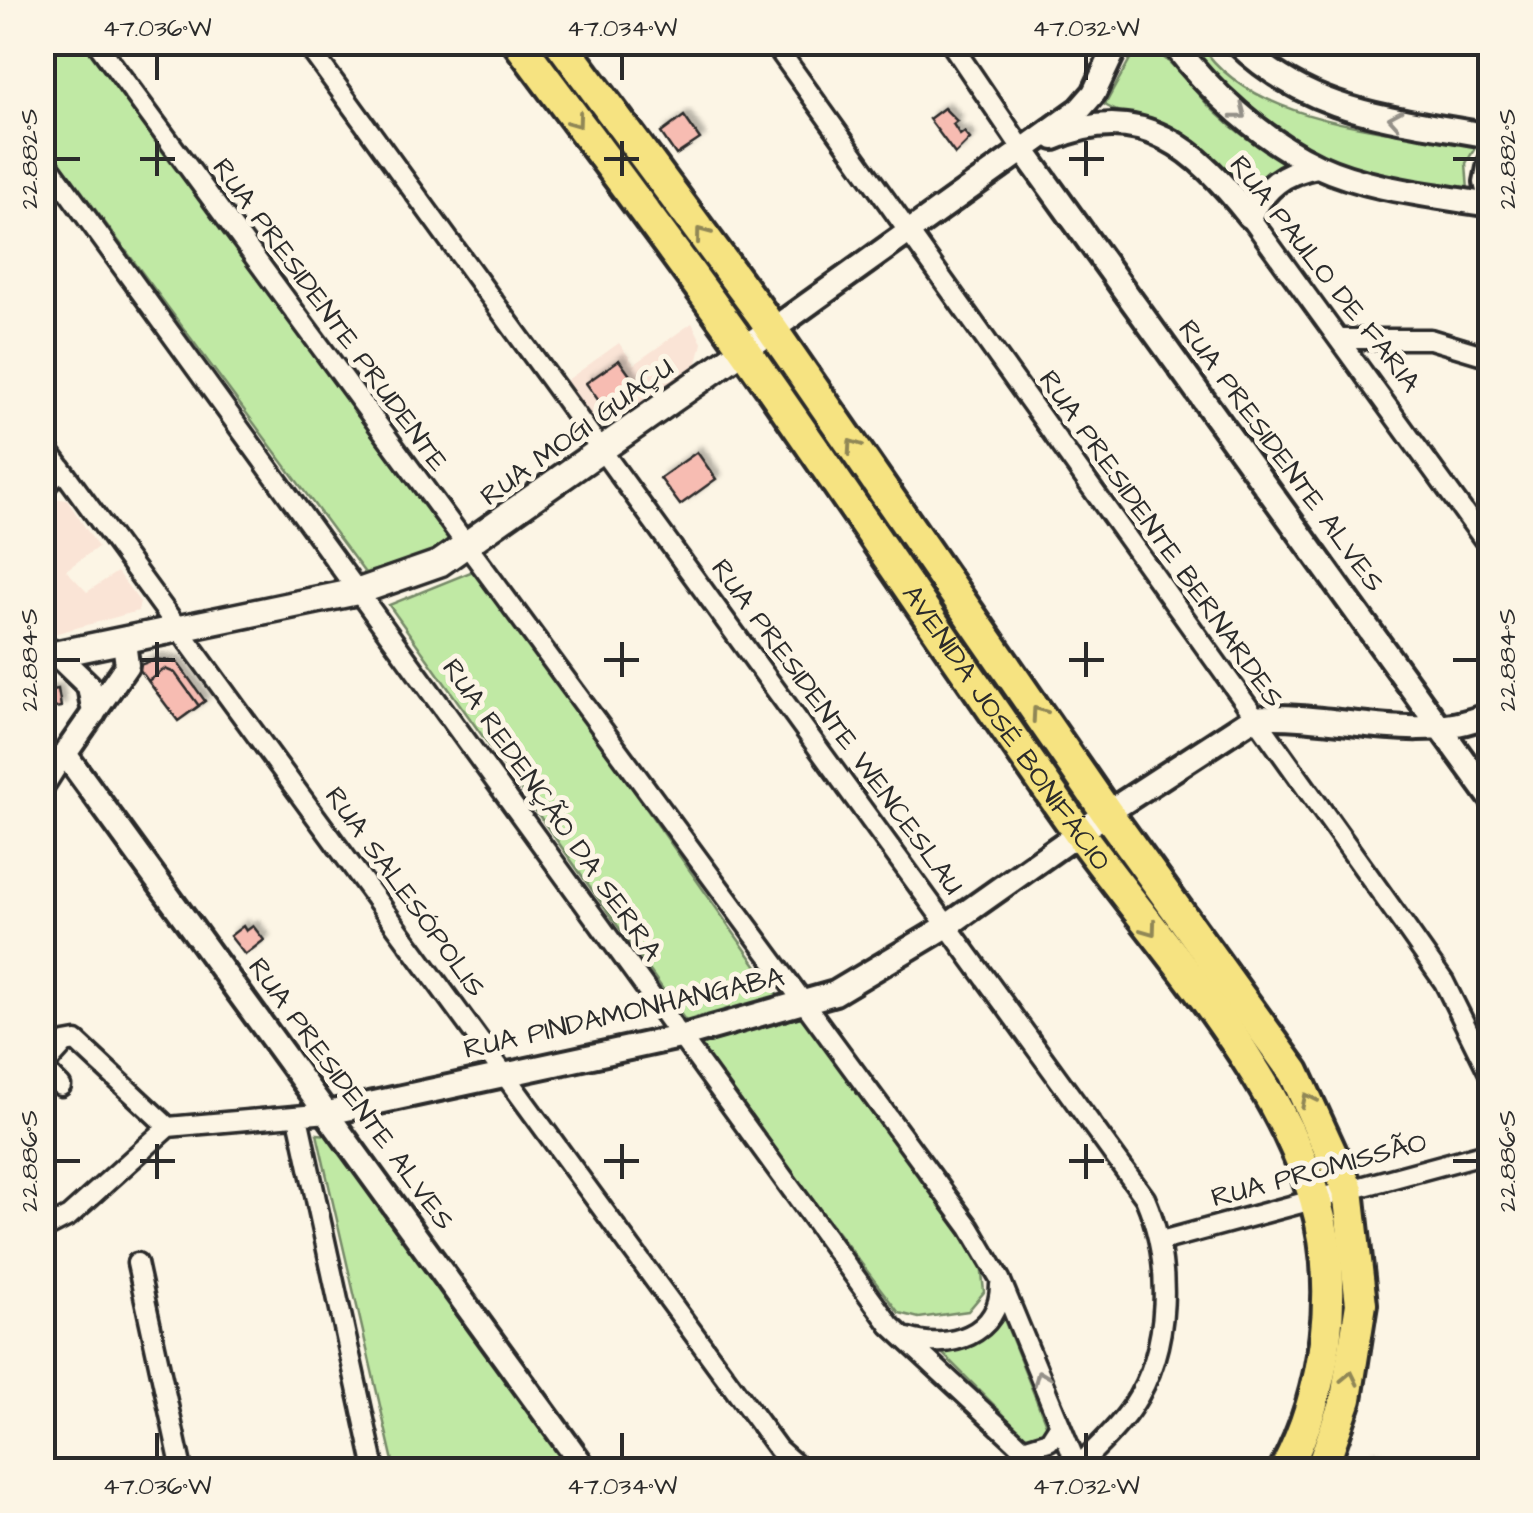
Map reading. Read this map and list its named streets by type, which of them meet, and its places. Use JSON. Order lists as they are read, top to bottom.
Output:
{
  "streets": {
    "main road": ["RUA MOGI GUAÇU", "AVENIDA JOSÉ BONIFÁCIO"],
    "street": [
      "RUA PAULO DE FARIA",
      "RUA PRESIDENTE PRUDENTE",
      "RUA PRESIDENTE ALVES",
      "RUA PRESIDENTE BERNARDES",
      "RUA PRESIDENTE WENCESLAU",
      "RUA REDENÇÃO DA SERRA",
      "RUA SALESÓPOLIS",
      "RUA PINDAMONHANGABA",
      "RUA PROMISSÃO"
    ]
  },
  "crossings": [
    ["RUA PAULO DE FARIA", "RUA MOGI GUAÇU"],
    ["RUA PAULO DE FARIA", "RUA PRESIDENTE ALVES"],
    ["RUA PRESIDENTE PRUDENTE", "RUA MOGI GUAÇU"],
    ["RUA PRESIDENTE PRUDENTE", "RUA PRESIDENTE WENCESLAU"],
    ["RUA PRESIDENTE PRUDENTE", "RUA PINDAMONHANGABA"],
    ["RUA MOGI GUAÇU", "RUA PRESIDENTE ALVES"],
    ["RUA MOGI GUAÇU", "RUA PRESIDENTE BERNARDES"],
    ["RUA MOGI GUAÇU", "RUA PRESIDENTE WENCESLAU"],
    ["RUA MOGI GUAÇU", "AVENIDA JOSÉ BONIFÁCIO"],
    ["RUA MOGI GUAÇU", "RUA REDENÇÃO DA SERRA"],
    ["RUA MOGI GUAÇU", "RUA SALESÓPOLIS"],
    ["RUA PRESIDENTE ALVES", "RUA PINDAMONHANGABA"],
    ["RUA PRESIDENTE BERNARDES", "RUA PINDAMONHANGABA"],
    ["RUA PRESIDENTE WENCESLAU", "RUA PINDAMONHANGABA"],
    ["RUA PRESIDENTE WENCESLAU", "RUA PROMISSÃO"],
    ["AVENIDA JOSÉ BONIFÁCIO", "RUA PINDAMONHANGABA"],
    ["AVENIDA JOSÉ BONIFÁCIO", "RUA PROMISSÃO"],
    ["RUA REDENÇÃO DA SERRA", "RUA PINDAMONHANGABA"],
    ["RUA SALESÓPOLIS", "RUA PINDAMONHANGABA"]
  ],
  "coordinates": [
    "47.036°W",
    "47.034°W",
    "47.032°W",
    "22.882°S",
    "22.884°S",
    "22.886°S"
  ]
}
